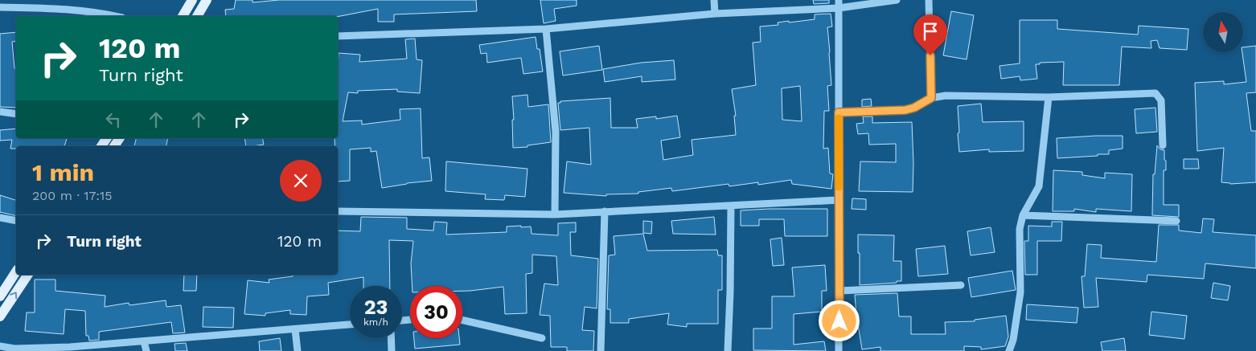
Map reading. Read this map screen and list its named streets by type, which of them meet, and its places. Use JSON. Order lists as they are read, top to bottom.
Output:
{
  "north": "top",
  "page": {
    "turn": ["120 m", "Turn right"],
    "heading": ["1 min", "200 m · 17:15"],
    "list": [
      {
        "name": "Turn right",
        "value": "120 m"
      }
    ],
    "speed": "23 km/h",
    "limit": "30"
  }
}
